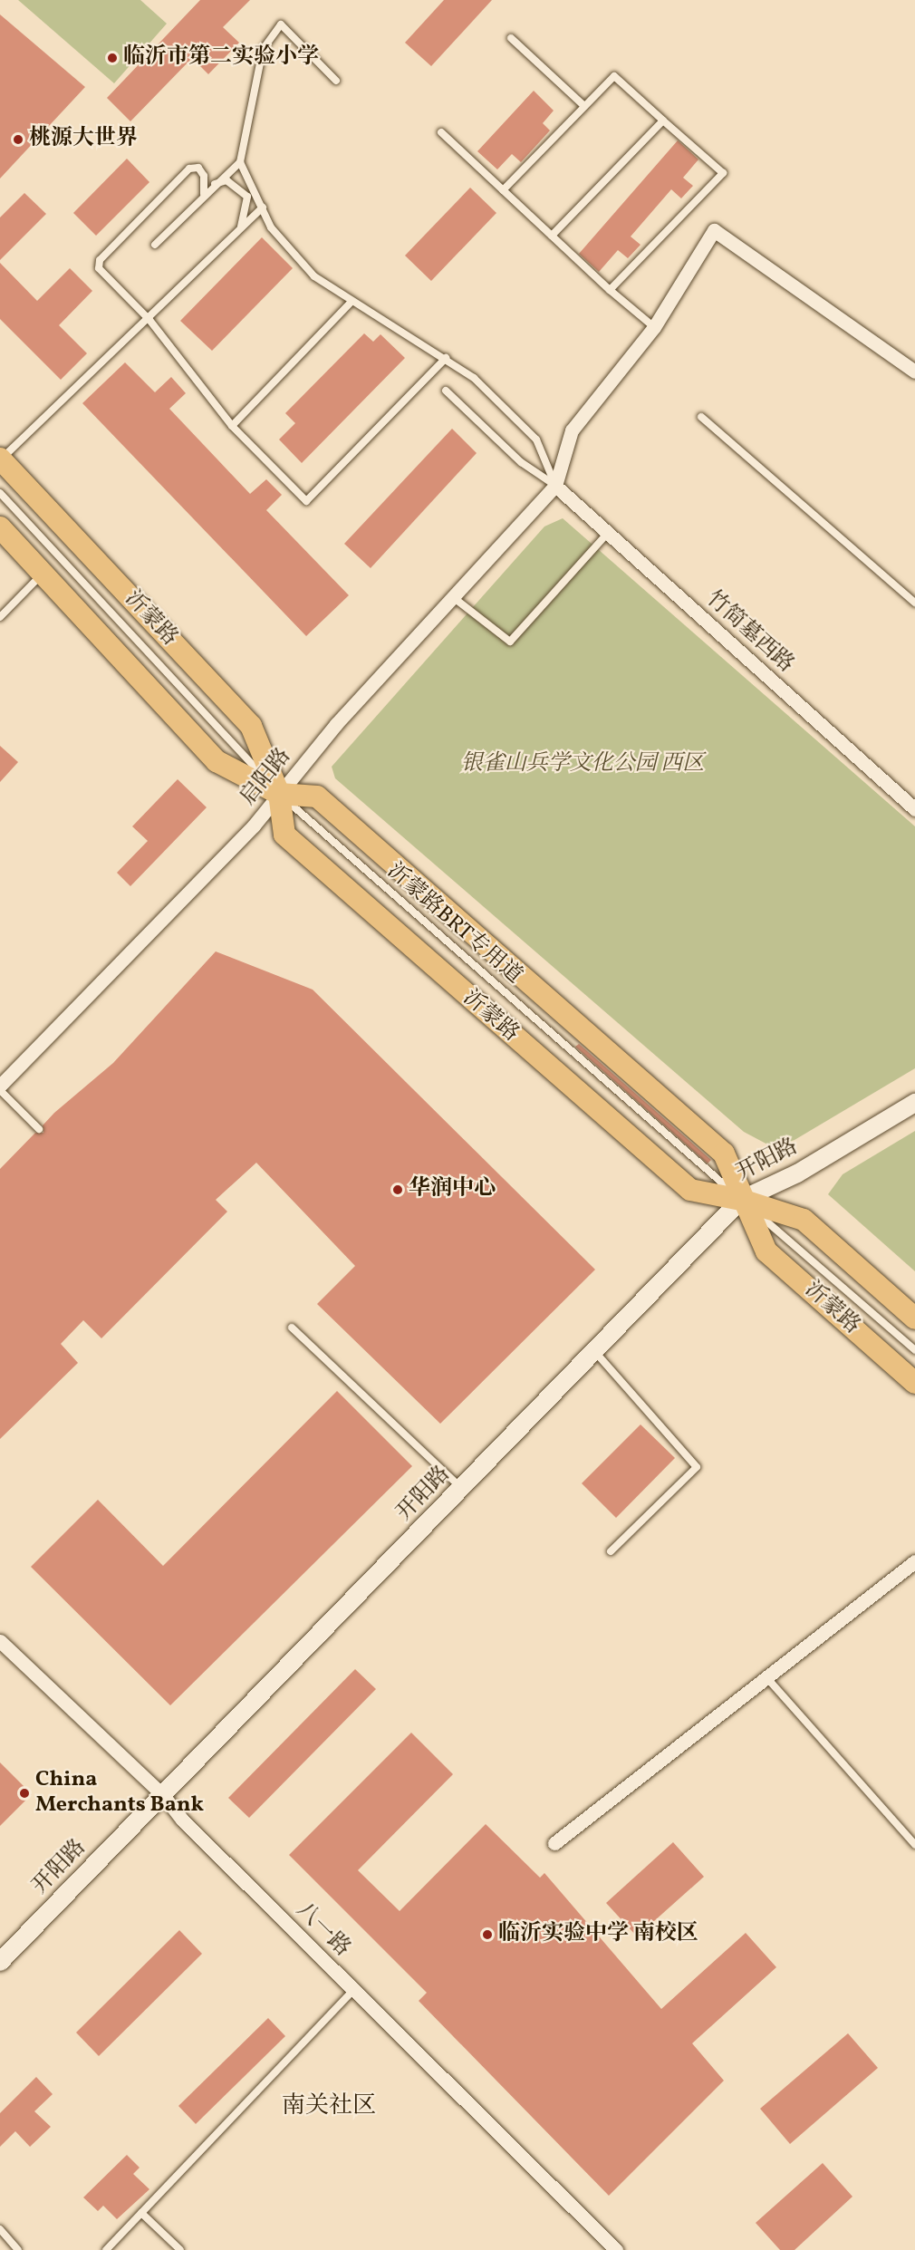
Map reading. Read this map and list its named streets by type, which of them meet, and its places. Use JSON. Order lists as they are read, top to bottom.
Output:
{
  "streets": {
    "main road": ["沂蒙路"],
    "street": [
      "竹简墓西路",
      "启阳路",
      "开阳路",
      "八一路"
    ]
  },
  "crossings": [
    ["沂蒙路", "启阳路"],
    ["沂蒙路", "开阳路"],
    ["竹简墓西路", "启阳路"],
    ["开阳路", "八一路"]
  ],
  "districts": ["南关社区"],
  "parks": ["银雀山兵学文化公园 西区"],
  "places": [
    "临沂市第二实验小学",
    "桃源大世界",
    "华润中心",
    "China Merchants Bank",
    "临沂实验中学 南校区"
  ]
}
